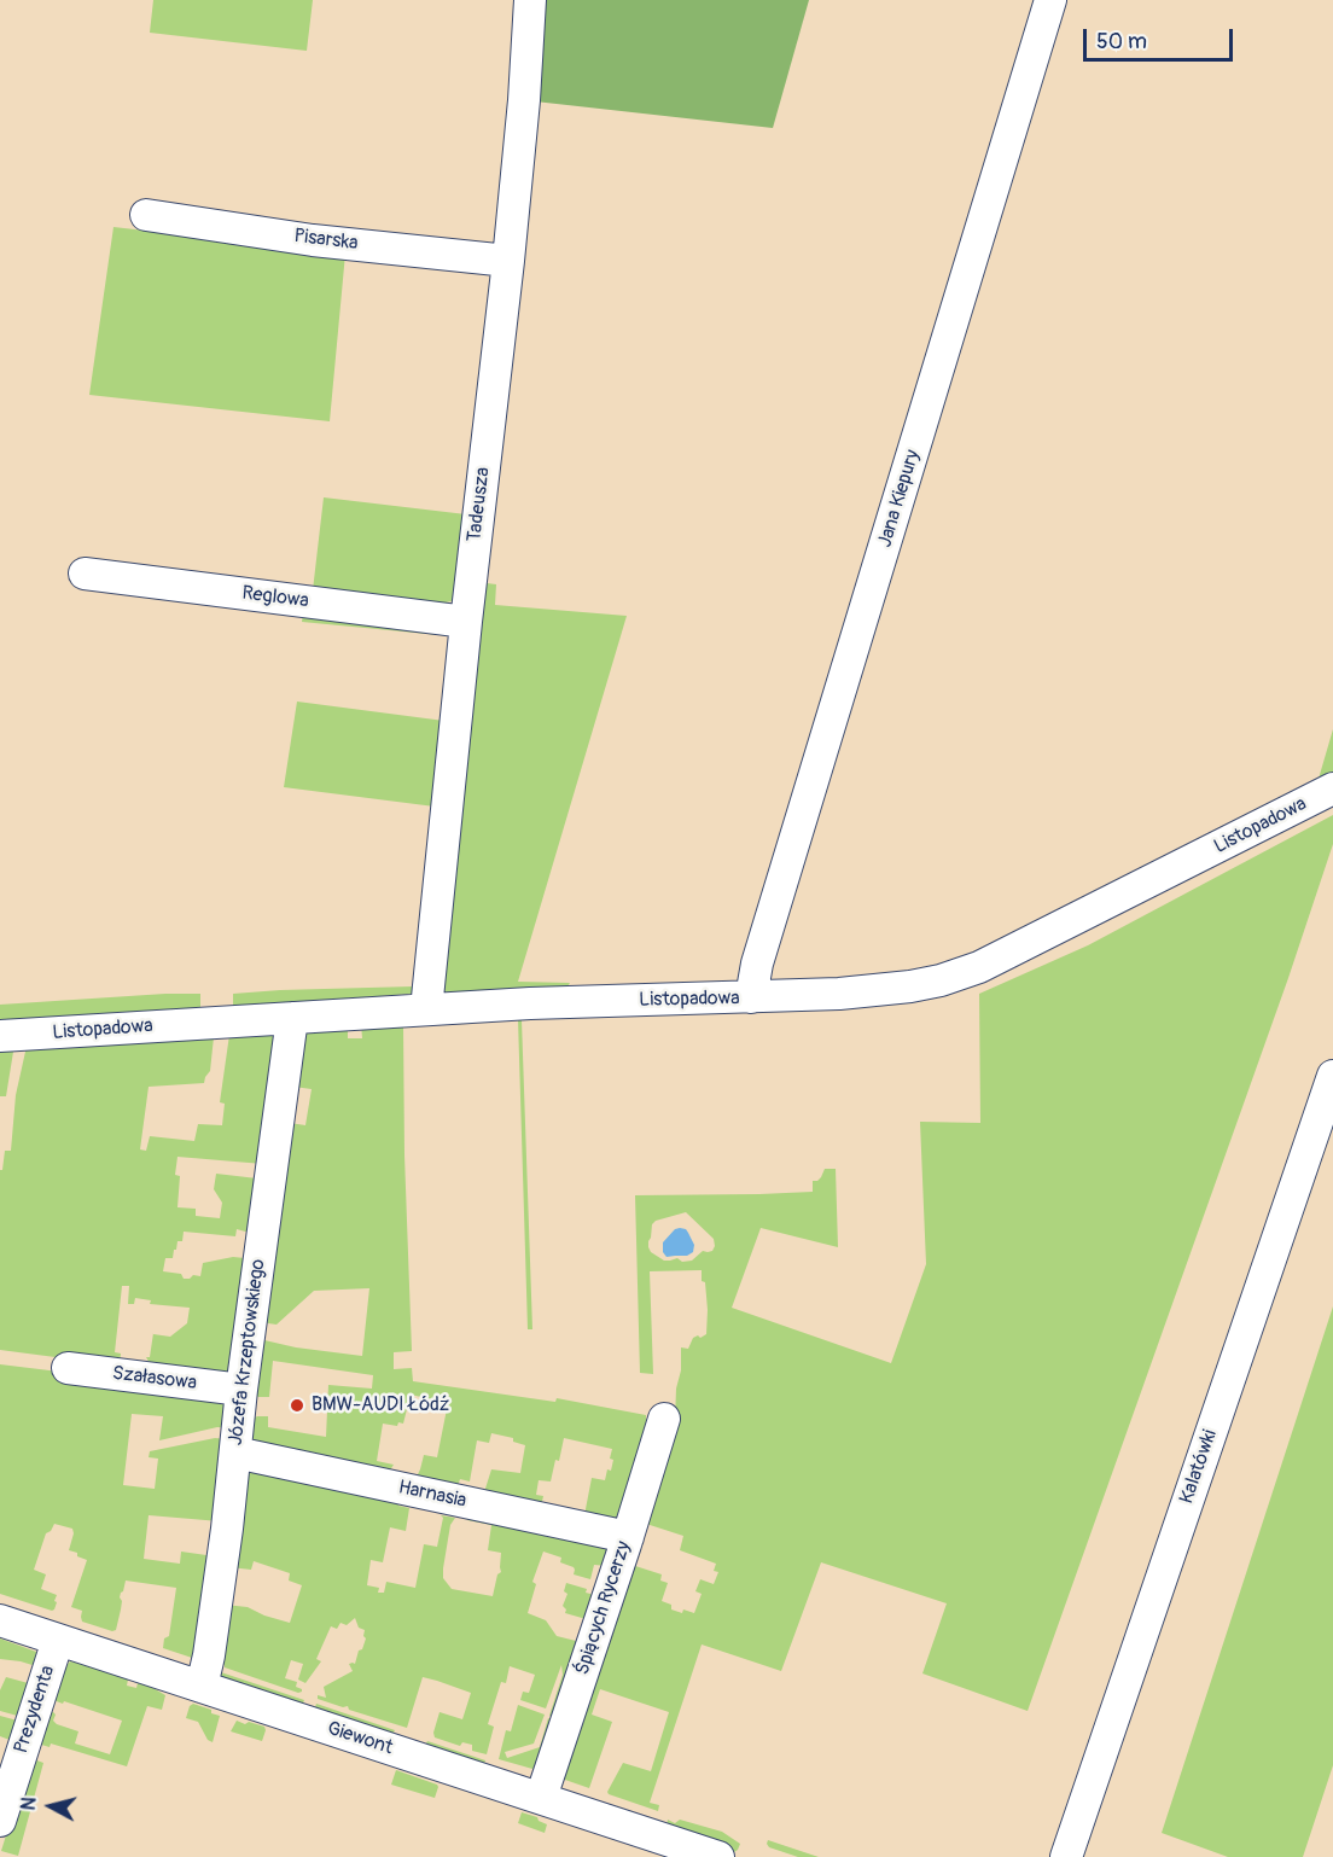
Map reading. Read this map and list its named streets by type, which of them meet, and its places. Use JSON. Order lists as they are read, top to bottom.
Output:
{
  "streets": {
    "street": [
      "Pisarska",
      "Jana Kiepury",
      "Tadeusza",
      "Reglowa",
      "Listopadowa",
      "Józefa Krzeptowskiego",
      "Szałasowa",
      "Kalatówki",
      "Harnasia",
      "Śpiących Rycerzy",
      "Prezydenta",
      "Giewont"
    ]
  },
  "crossings": [
    ["Pisarska", "Tadeusza"],
    ["Jana Kiepury", "Listopadowa"],
    ["Tadeusza", "Reglowa"],
    ["Tadeusza", "Listopadowa"],
    ["Listopadowa", "Józefa Krzeptowskiego"],
    ["Józefa Krzeptowskiego", "Szałasowa"],
    ["Józefa Krzeptowskiego", "Harnasia"],
    ["Józefa Krzeptowskiego", "Giewont"],
    ["Harnasia", "Śpiących Rycerzy"],
    ["Śpiących Rycerzy", "Giewont"],
    ["Prezydenta", "Giewont"]
  ],
  "places": ["BMW-AUDI Łódź"],
  "scale_bar": "50 m",
  "north": "left"
}
